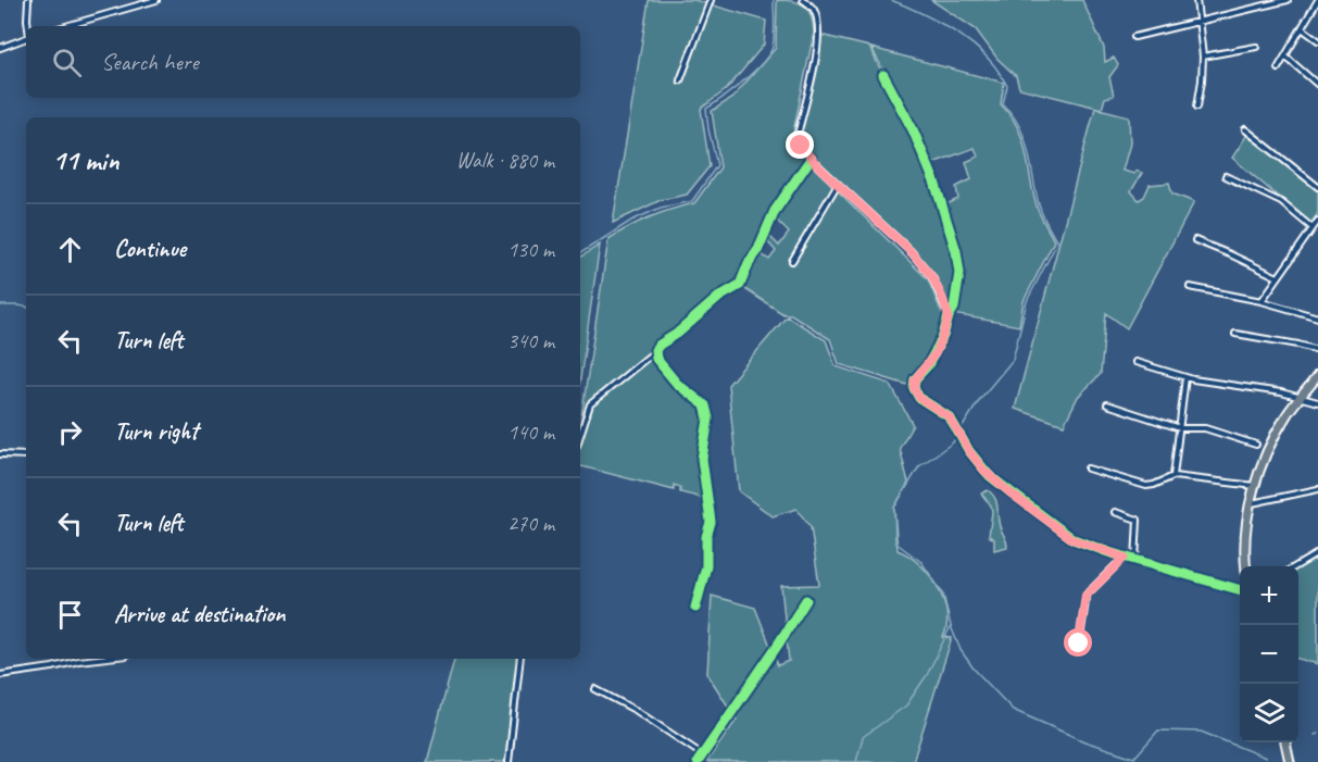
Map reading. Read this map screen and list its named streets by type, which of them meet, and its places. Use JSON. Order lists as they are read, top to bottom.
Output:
{
  "page": {
    "search": "Search here",
    "heading": ["11 min", "Walk · 880 m"],
    "list": [
      ["Continue", "130 m"],
      ["Turn left", "340 m"],
      ["Turn right", "140 m"],
      ["Turn left", "270 m"],
      "Arrive at destination"
    ],
    "map_buttons": ["+", "−"]
  }
}
